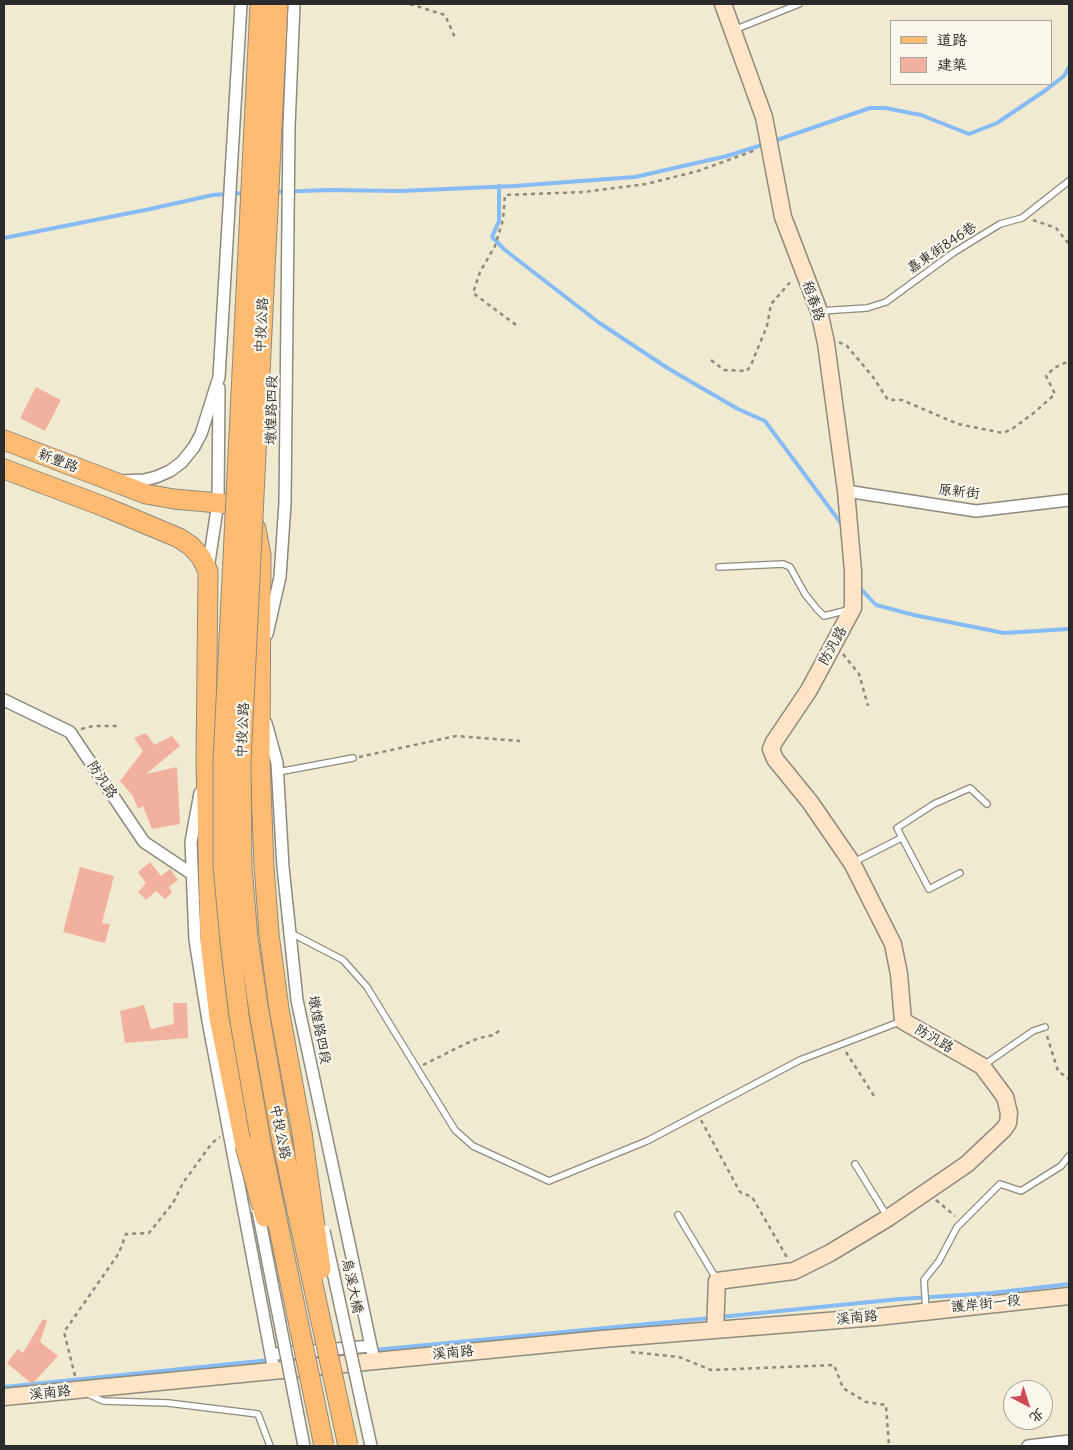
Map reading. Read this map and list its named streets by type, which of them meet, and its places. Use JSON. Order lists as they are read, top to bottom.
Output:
{
  "streets": {
    "main road": ["中投公路", "新豐路"],
    "street": [
      "稻春路",
      "墩煌路四段",
      "原新街",
      "防汎路",
      "烏溪大橋",
      "護岸街一段",
      "溪南路"
    ],
    "lane": ["嘉東街846巷"]
  },
  "crossings": [
    ["嘉東街846巷", "稻春路"],
    ["稻春路", "原新街"],
    ["稻春路", "防汎路"],
    ["墩煌路四段", "新豐路"],
    ["墩煌路四段", "溪南路"],
    ["新豐路", "烏溪大橋"],
    ["護岸街一段", "溪南路"]
  ],
  "legend": ["道路", "建築"],
  "north": "bottom right"
}
